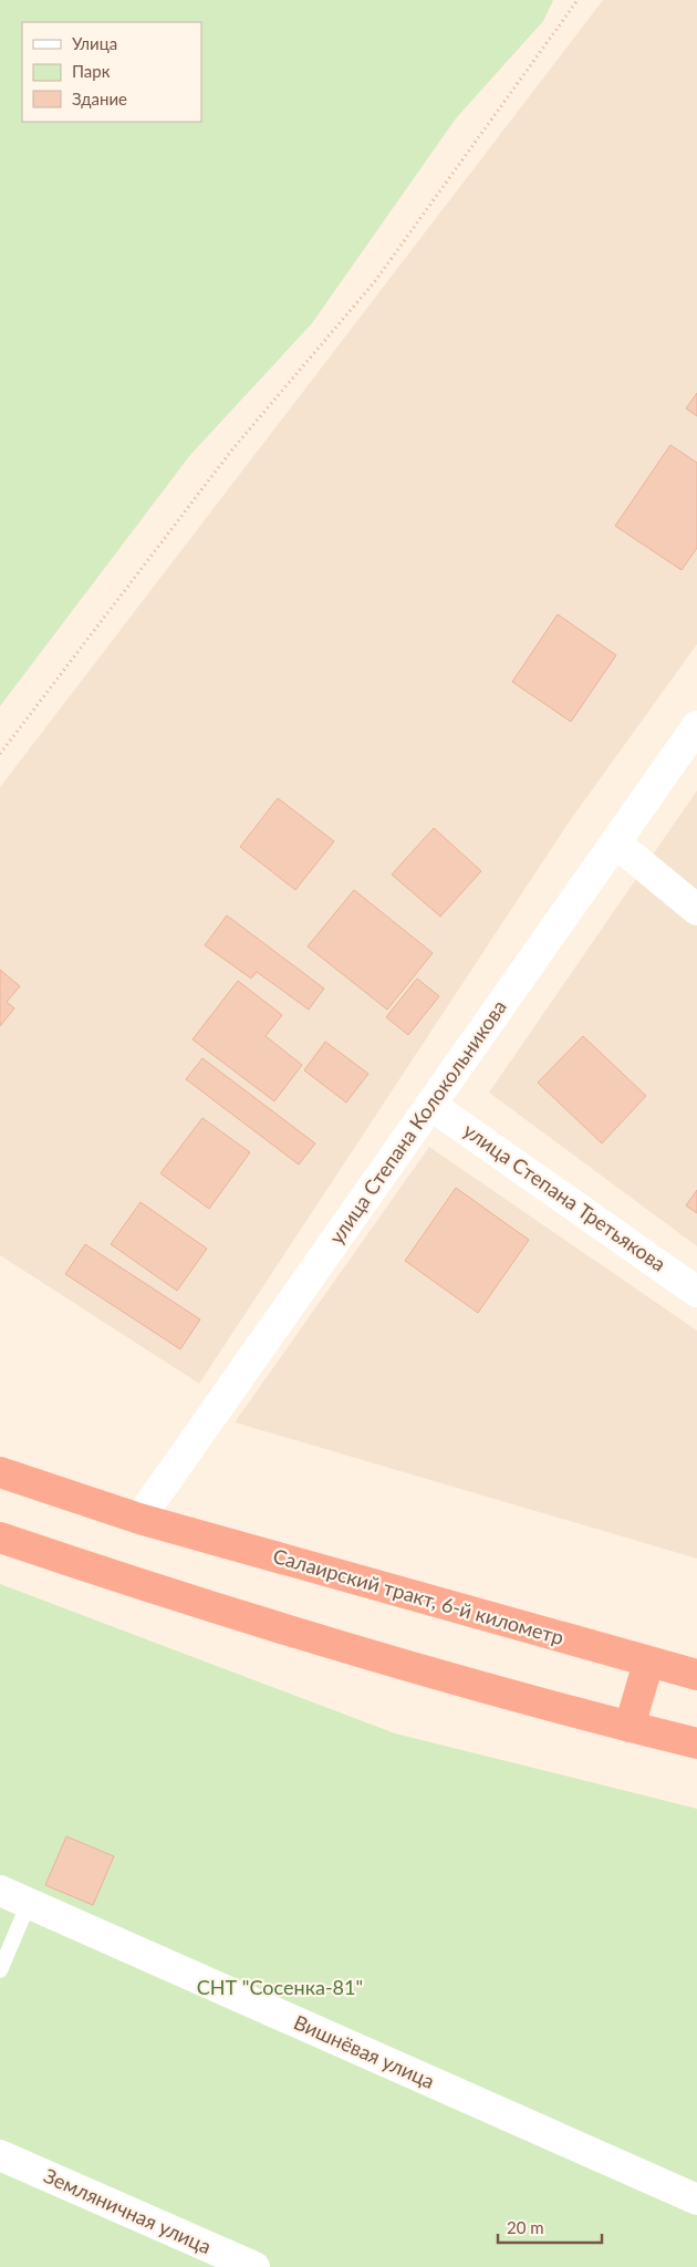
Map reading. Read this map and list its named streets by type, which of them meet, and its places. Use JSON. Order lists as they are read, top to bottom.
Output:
{
  "streets": {
    "highway": ["Салаирский тракт, 6-й километр"],
    "street": [
      "улица Степана Колокольникова",
      "улица Степана Третьякова",
      "Вишнёвая улица",
      "Земляничная улица"
    ]
  },
  "crossings": [
    ["улица Степана Колокольникова", "улица Степана Третьякова"],
    ["улица Степана Колокольникова", "Салаирский тракт, 6-й километр"]
  ],
  "parks": ["СНТ \"Сосенка-81\""],
  "legend": ["Улица", "Парк", "Здание"],
  "scale_bar": "20 m"
}
